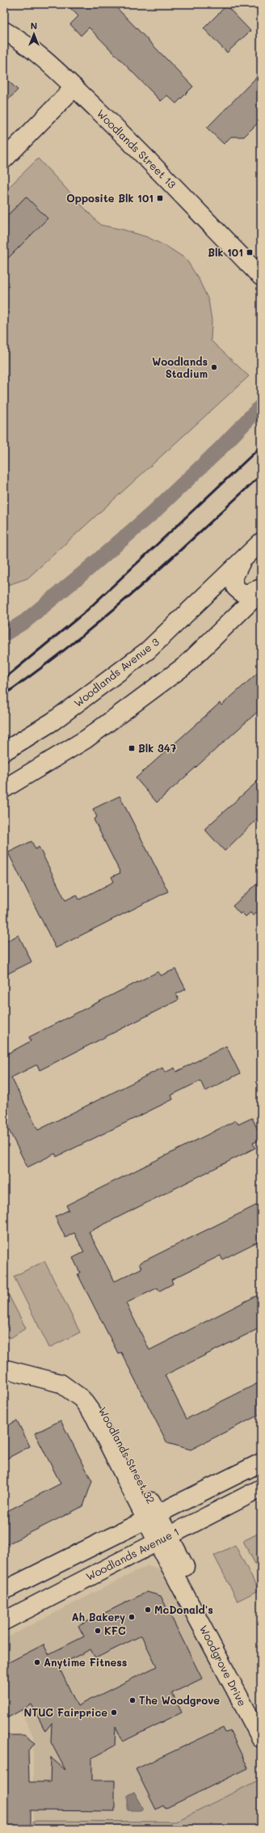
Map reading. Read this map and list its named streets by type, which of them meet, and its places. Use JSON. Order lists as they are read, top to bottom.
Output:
{
  "streets": {
    "street": [
      "Woodlands Street 13",
      "Woodlands Avenue 3",
      "Woodlands Street 32",
      "Woodlands Avenue 1",
      "Woodgrove Drive"
    ]
  },
  "crossings": [
    ["Woodlands Street 32", "Woodlands Avenue 1"],
    ["Woodlands Street 32", "Woodgrove Drive"],
    ["Woodlands Avenue 1", "Woodgrove Drive"]
  ],
  "places": {
    "transit": ["Opposite Blk 101", "Blk 101", "Blk 347"],
    "other": [
      "Woodlands Stadium",
      "McDonald's",
      "Ah Bakery",
      "KFC",
      "Anytime Fitness",
      "The Woodgrove",
      "NTUC Fairprice"
    ]
  },
  "north": "top"
}
